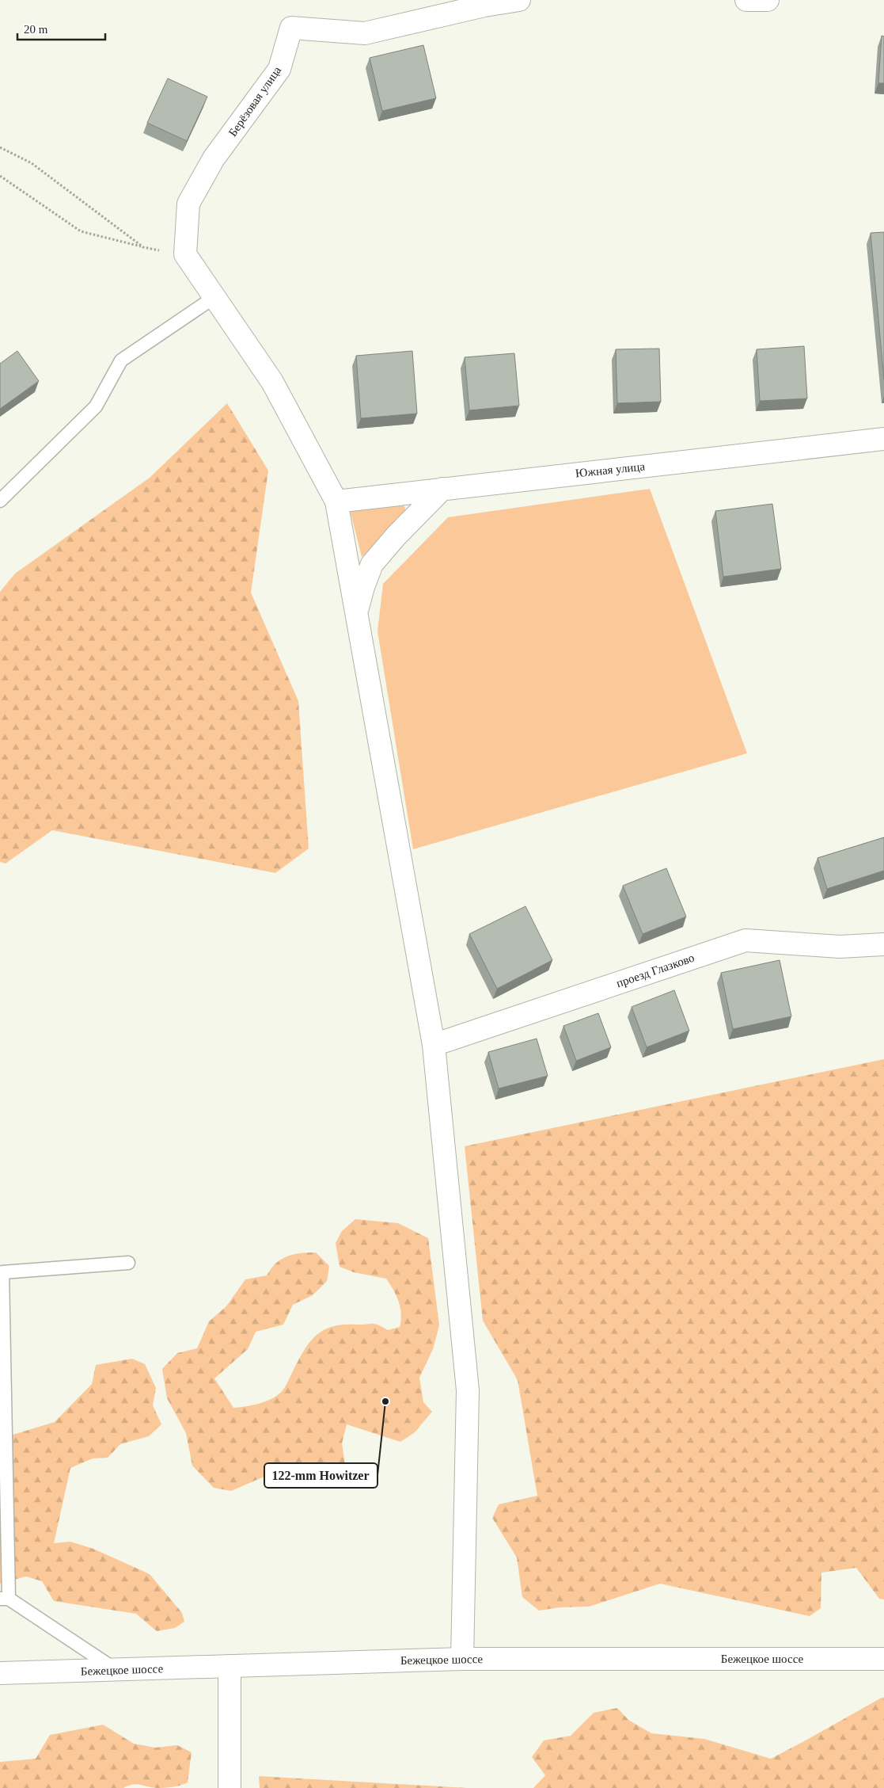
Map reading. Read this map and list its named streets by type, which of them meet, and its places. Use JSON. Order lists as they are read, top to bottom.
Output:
{
  "streets": {
    "street": [
      "Берёзовая улица",
      "Южная улица",
      "проезд Глазково",
      "Бежецкое шоссе"
    ]
  },
  "places": ["122-mm Howitzer"],
  "scale_bar": "20 m"
}
